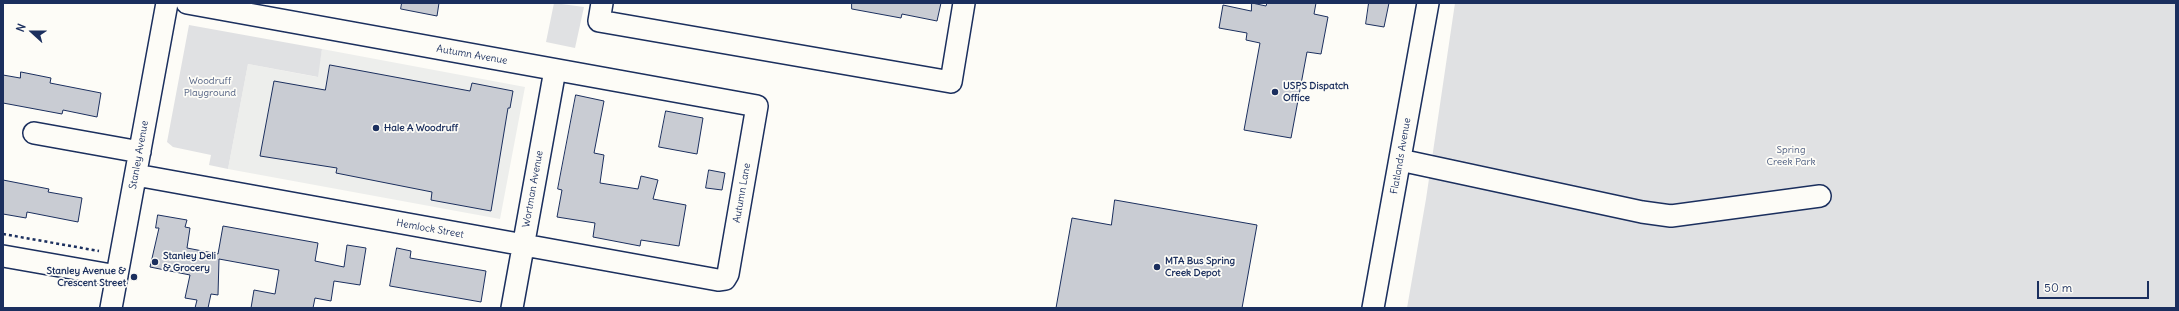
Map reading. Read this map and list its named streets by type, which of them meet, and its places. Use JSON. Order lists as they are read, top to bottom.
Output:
{
  "streets": {
    "street": [
      "Autumn Avenue",
      "Stanley Avenue",
      "Flatlands Avenue",
      "Wortman Avenue",
      "Autumn Lane",
      "Hemlock Street"
    ]
  },
  "crossings": [
    ["Autumn Avenue", "Wortman Avenue"],
    ["Autumn Avenue", "Autumn Lane"],
    ["Stanley Avenue", "Hemlock Street"],
    ["Wortman Avenue", "Hemlock Street"],
    ["Autumn Lane", "Hemlock Street"]
  ],
  "parks": ["Woodruff Playground", "Spring Creek Park"],
  "places": [
    "USPS Dispatch Office",
    "Hale A Woodruff",
    "Stanley Deli & Grocery",
    "MTA Bus Spring Creek Depot",
    "Stanley Avenue & Crescent Street"
  ],
  "scale_bar": "50 m",
  "north": "left"
}
